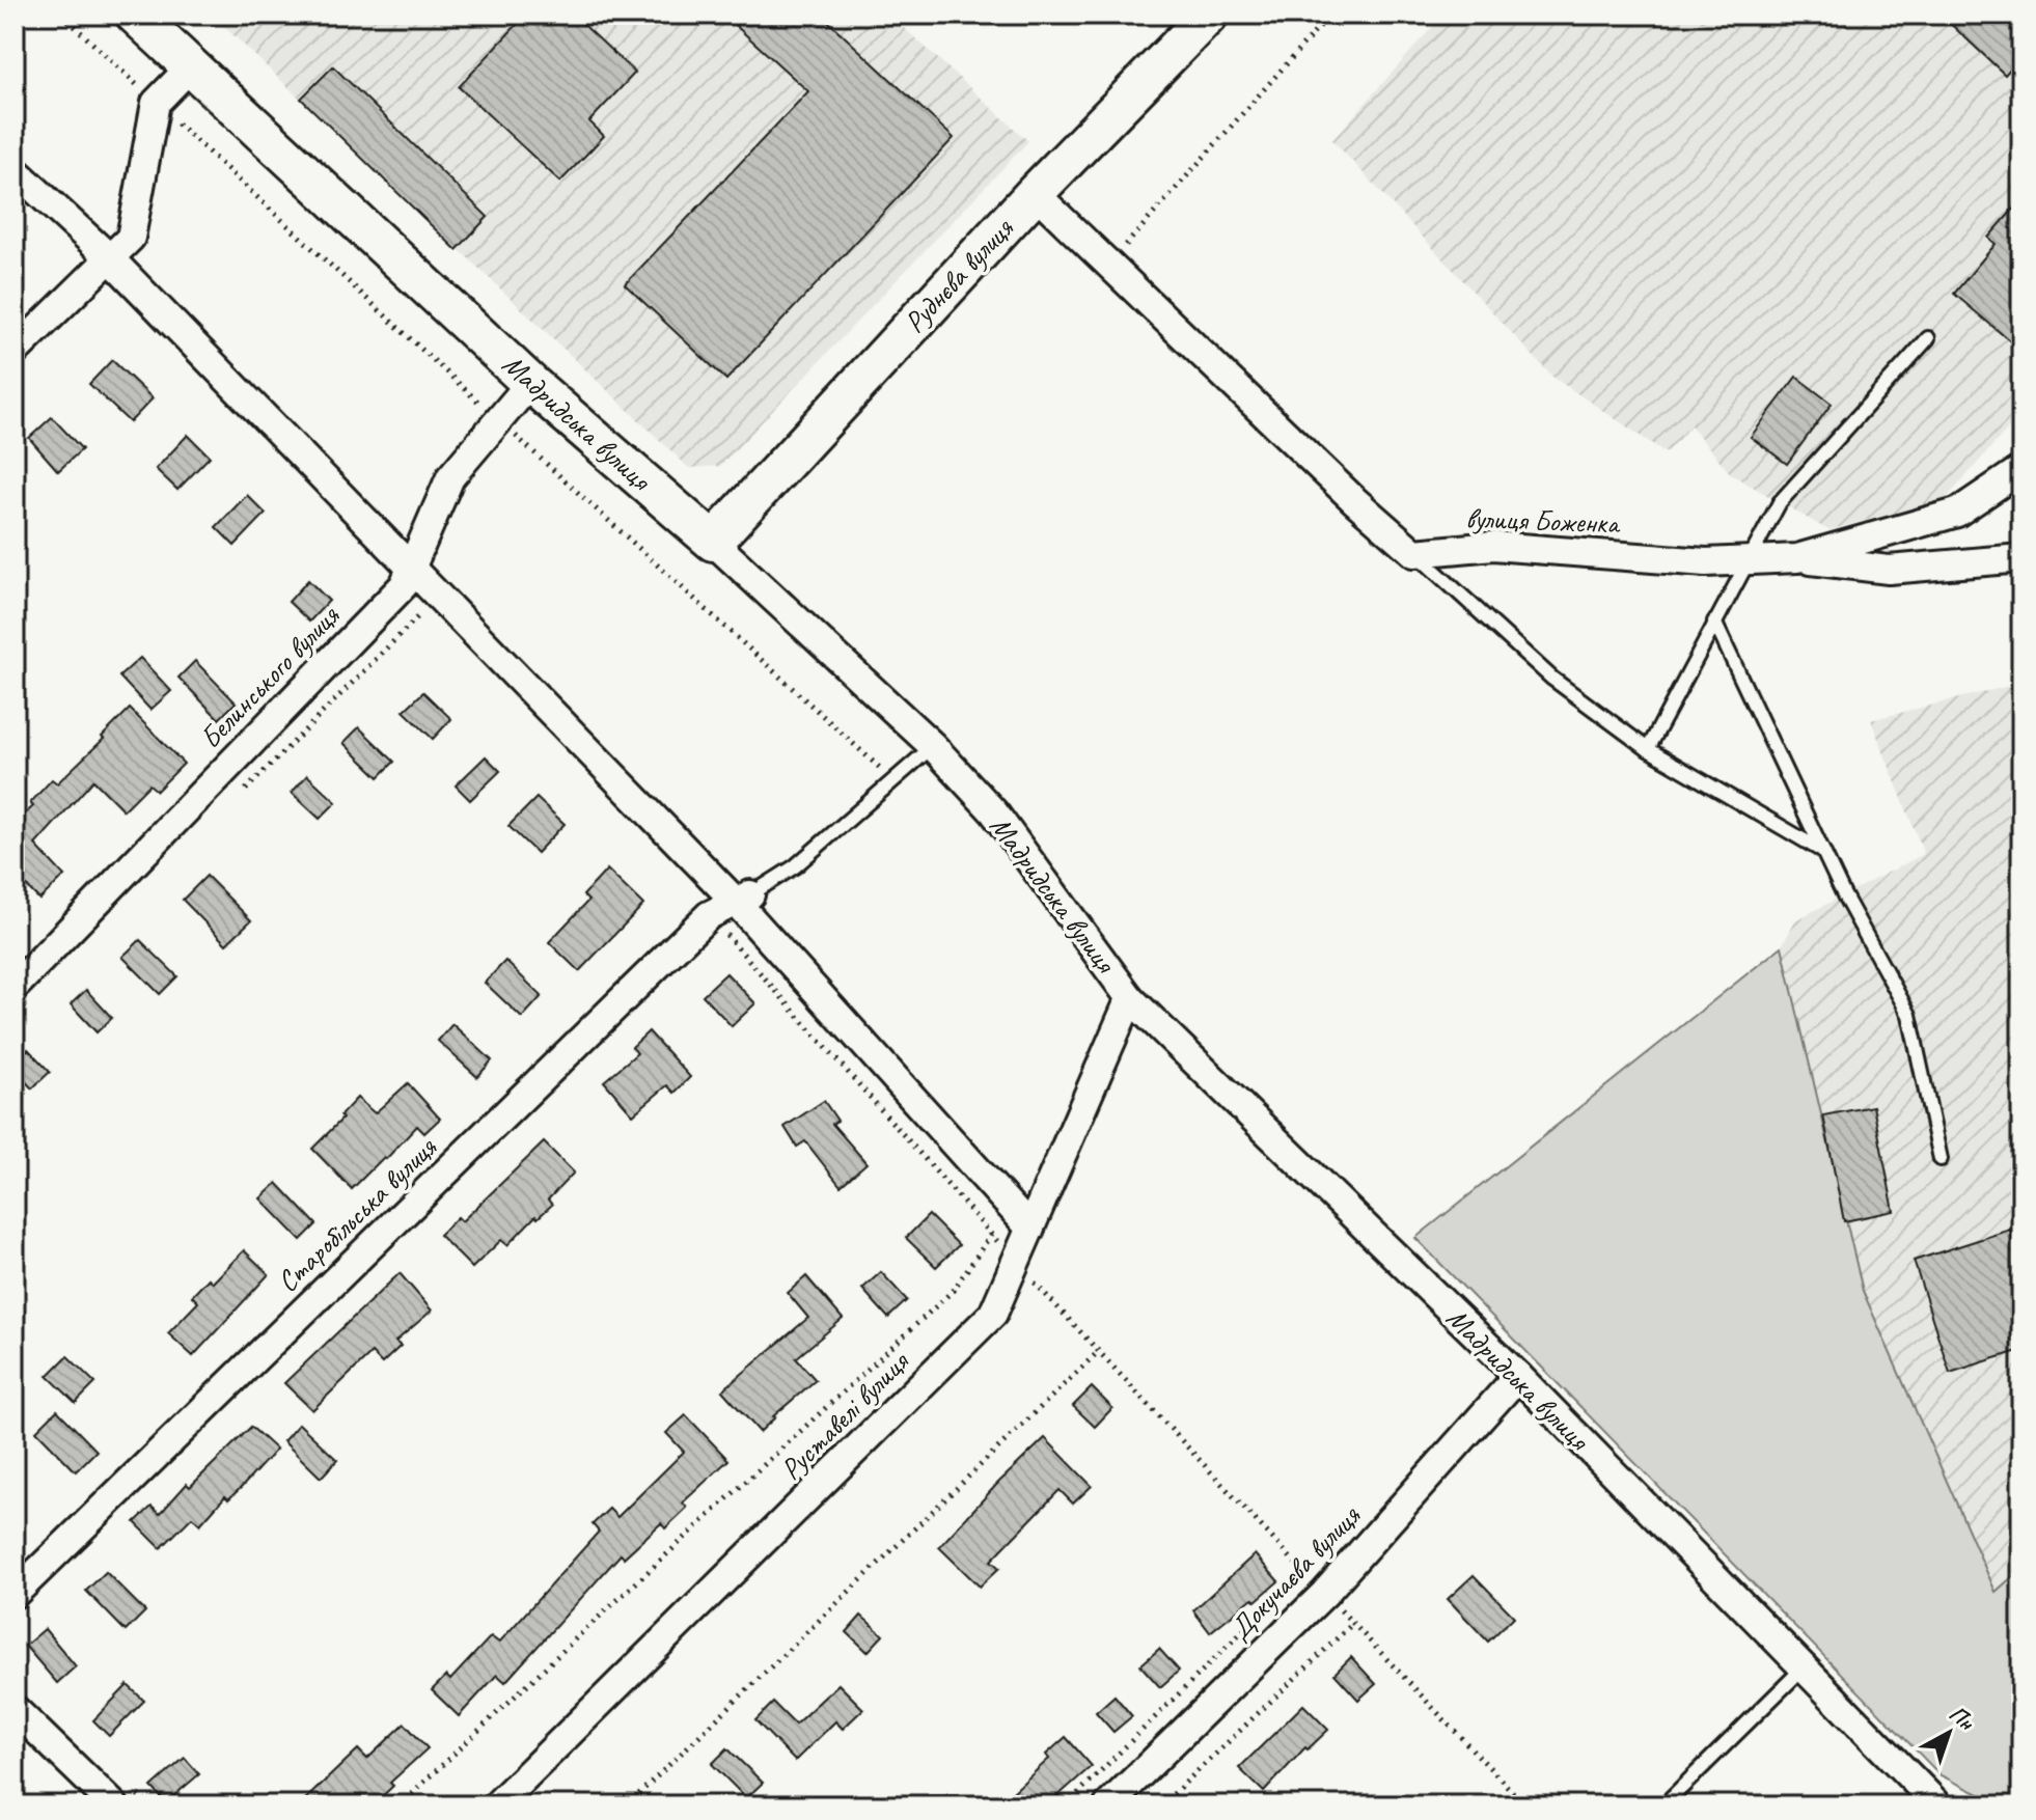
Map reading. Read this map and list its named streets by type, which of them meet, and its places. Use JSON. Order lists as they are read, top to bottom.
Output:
{
  "streets": {
    "street": [
      "Руднєва вулиця",
      "Мадридська вулиця",
      "вулиця Боженка",
      "Белинського вулиця",
      "Старобільська вулиця",
      "Руставелі вулиця",
      "Докучаєва вулиця"
    ]
  },
  "crossings": [
    ["Руднєва вулиця", "Мадридська вулиця"],
    ["Мадридська вулиця", "Белинського вулиця"],
    ["Мадридська вулиця", "Руставелі вулиця"],
    ["Мадридська вулиця", "Докучаєва вулиця"]
  ],
  "north": "top right"
}
